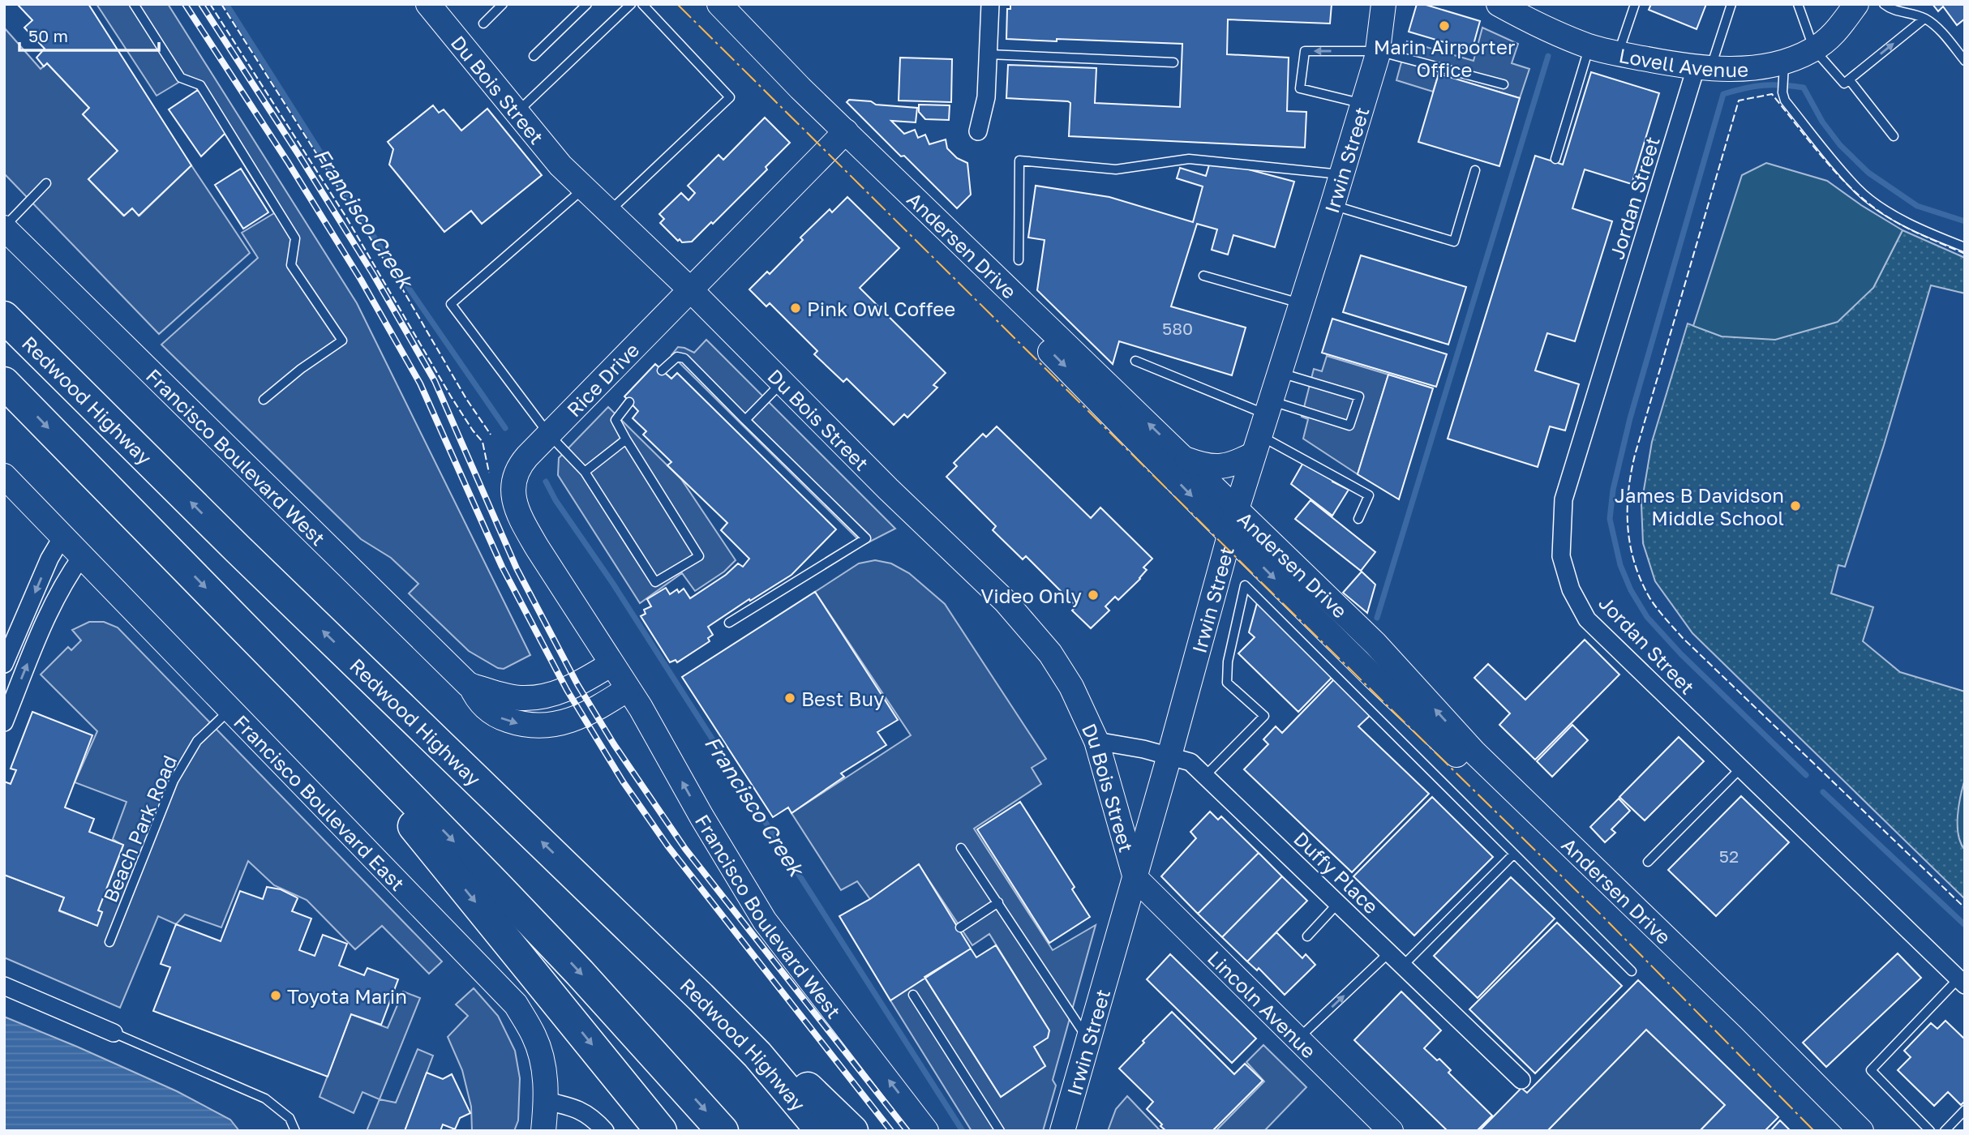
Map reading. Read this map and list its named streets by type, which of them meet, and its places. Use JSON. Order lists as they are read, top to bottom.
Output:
{
  "streets": {
    "highway": ["Redwood Highway"],
    "street": [
      "Lovell Avenue",
      "Du Bois Street",
      "Irwin Street",
      "Jordan Street",
      "Andersen Drive",
      "Rice Drive",
      "Francisco Boulevard West",
      "Francisco Boulevard East",
      "Duffy Place",
      "Lincoln Avenue"
    ],
    "lane": ["Beach Park Road"]
  },
  "crossings": [
    ["Lovell Avenue", "Jordan Street"],
    ["Du Bois Street", "Irwin Street"],
    ["Du Bois Street", "Rice Drive"],
    ["Du Bois Street", "Duffy Place"],
    ["Du Bois Street", "Lincoln Avenue"],
    ["Irwin Street", "Andersen Drive"],
    ["Irwin Street", "Duffy Place"],
    ["Irwin Street", "Lincoln Avenue"],
    ["Andersen Drive", "Rice Drive"],
    ["Rice Drive", "Francisco Boulevard West"],
    ["Francisco Boulevard East", "Beach Park Road"]
  ],
  "water": ["Francisco Creek"],
  "places": [
    "Marin Airporter Office",
    "Pink Owl Coffee",
    "James B Davidson Middle School",
    "Video Only",
    "Best Buy",
    "Toyota Marin"
  ],
  "house_numbers": ["580", "52"],
  "scale_bar": "50 m"
}
